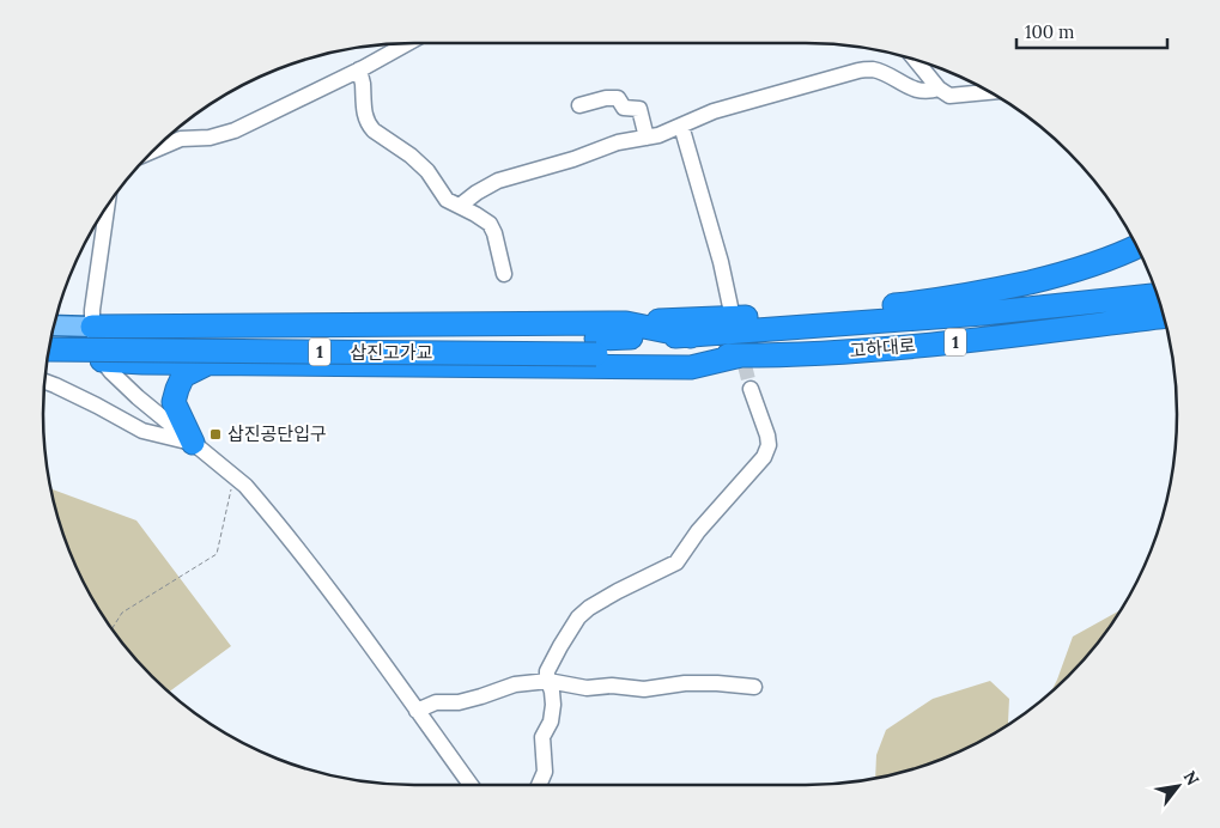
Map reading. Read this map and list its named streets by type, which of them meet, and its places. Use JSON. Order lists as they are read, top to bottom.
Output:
{
  "streets": {
    "highway": ["1", "고하대로", "삽진고가교"]
  },
  "crossings": [
    ["고하대로", "삽진고가교"]
  ],
  "places": {
    "transit": ["삽진공단입구"]
  },
  "scale_bar": "100 m",
  "north": "top right"
}
